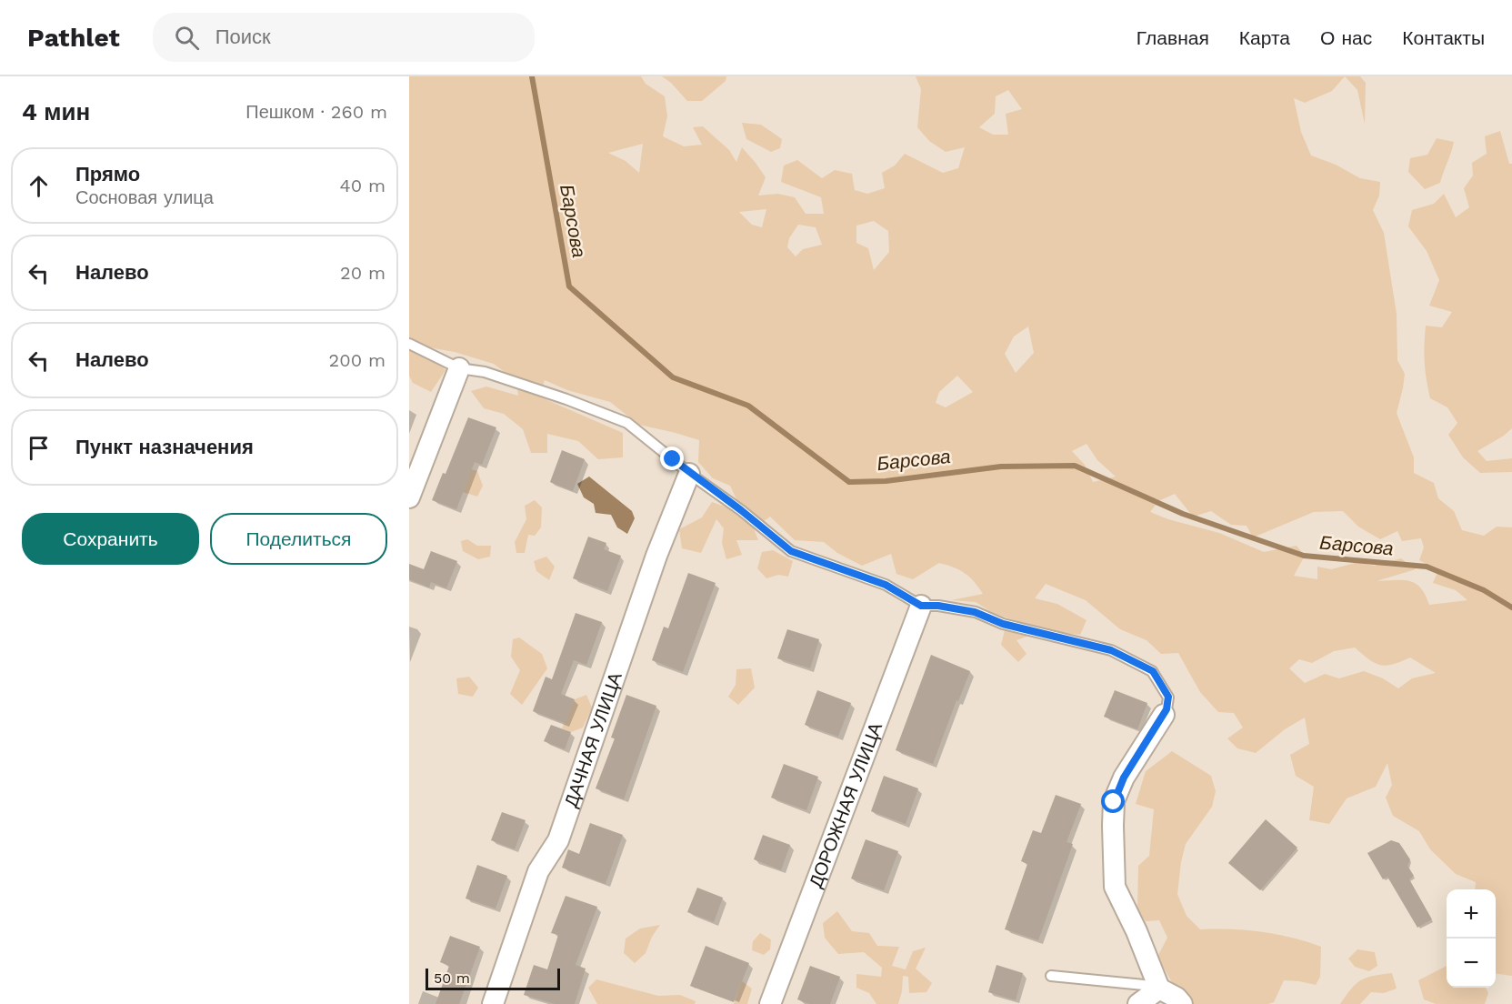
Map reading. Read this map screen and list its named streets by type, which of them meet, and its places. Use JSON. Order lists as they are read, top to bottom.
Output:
{
  "streets": {
    "street": ["ДАЧНАЯ УЛИЦА", "ДОРОЖНАЯ УЛИЦА"]
  },
  "water": ["Барсова"],
  "scale_bar": "50 m",
  "page": {
    "header": "Pathlet",
    "search": "Поиск",
    "nav": [
      "Главная",
      "Карта",
      "О нас",
      "Контакты"
    ],
    "heading": ["4 мин", "Пешком · 260 m"],
    "list": [
      ["Прямо", "Сосновая улица", "40 m"],
      ["Налево", "20 m"],
      ["Налево", "200 m"],
      "Пункт назначения"
    ],
    "buttons": ["Сохранить", "Поделиться"],
    "map_buttons": ["+", "−"],
    "scale": "50 m"
  }
}
